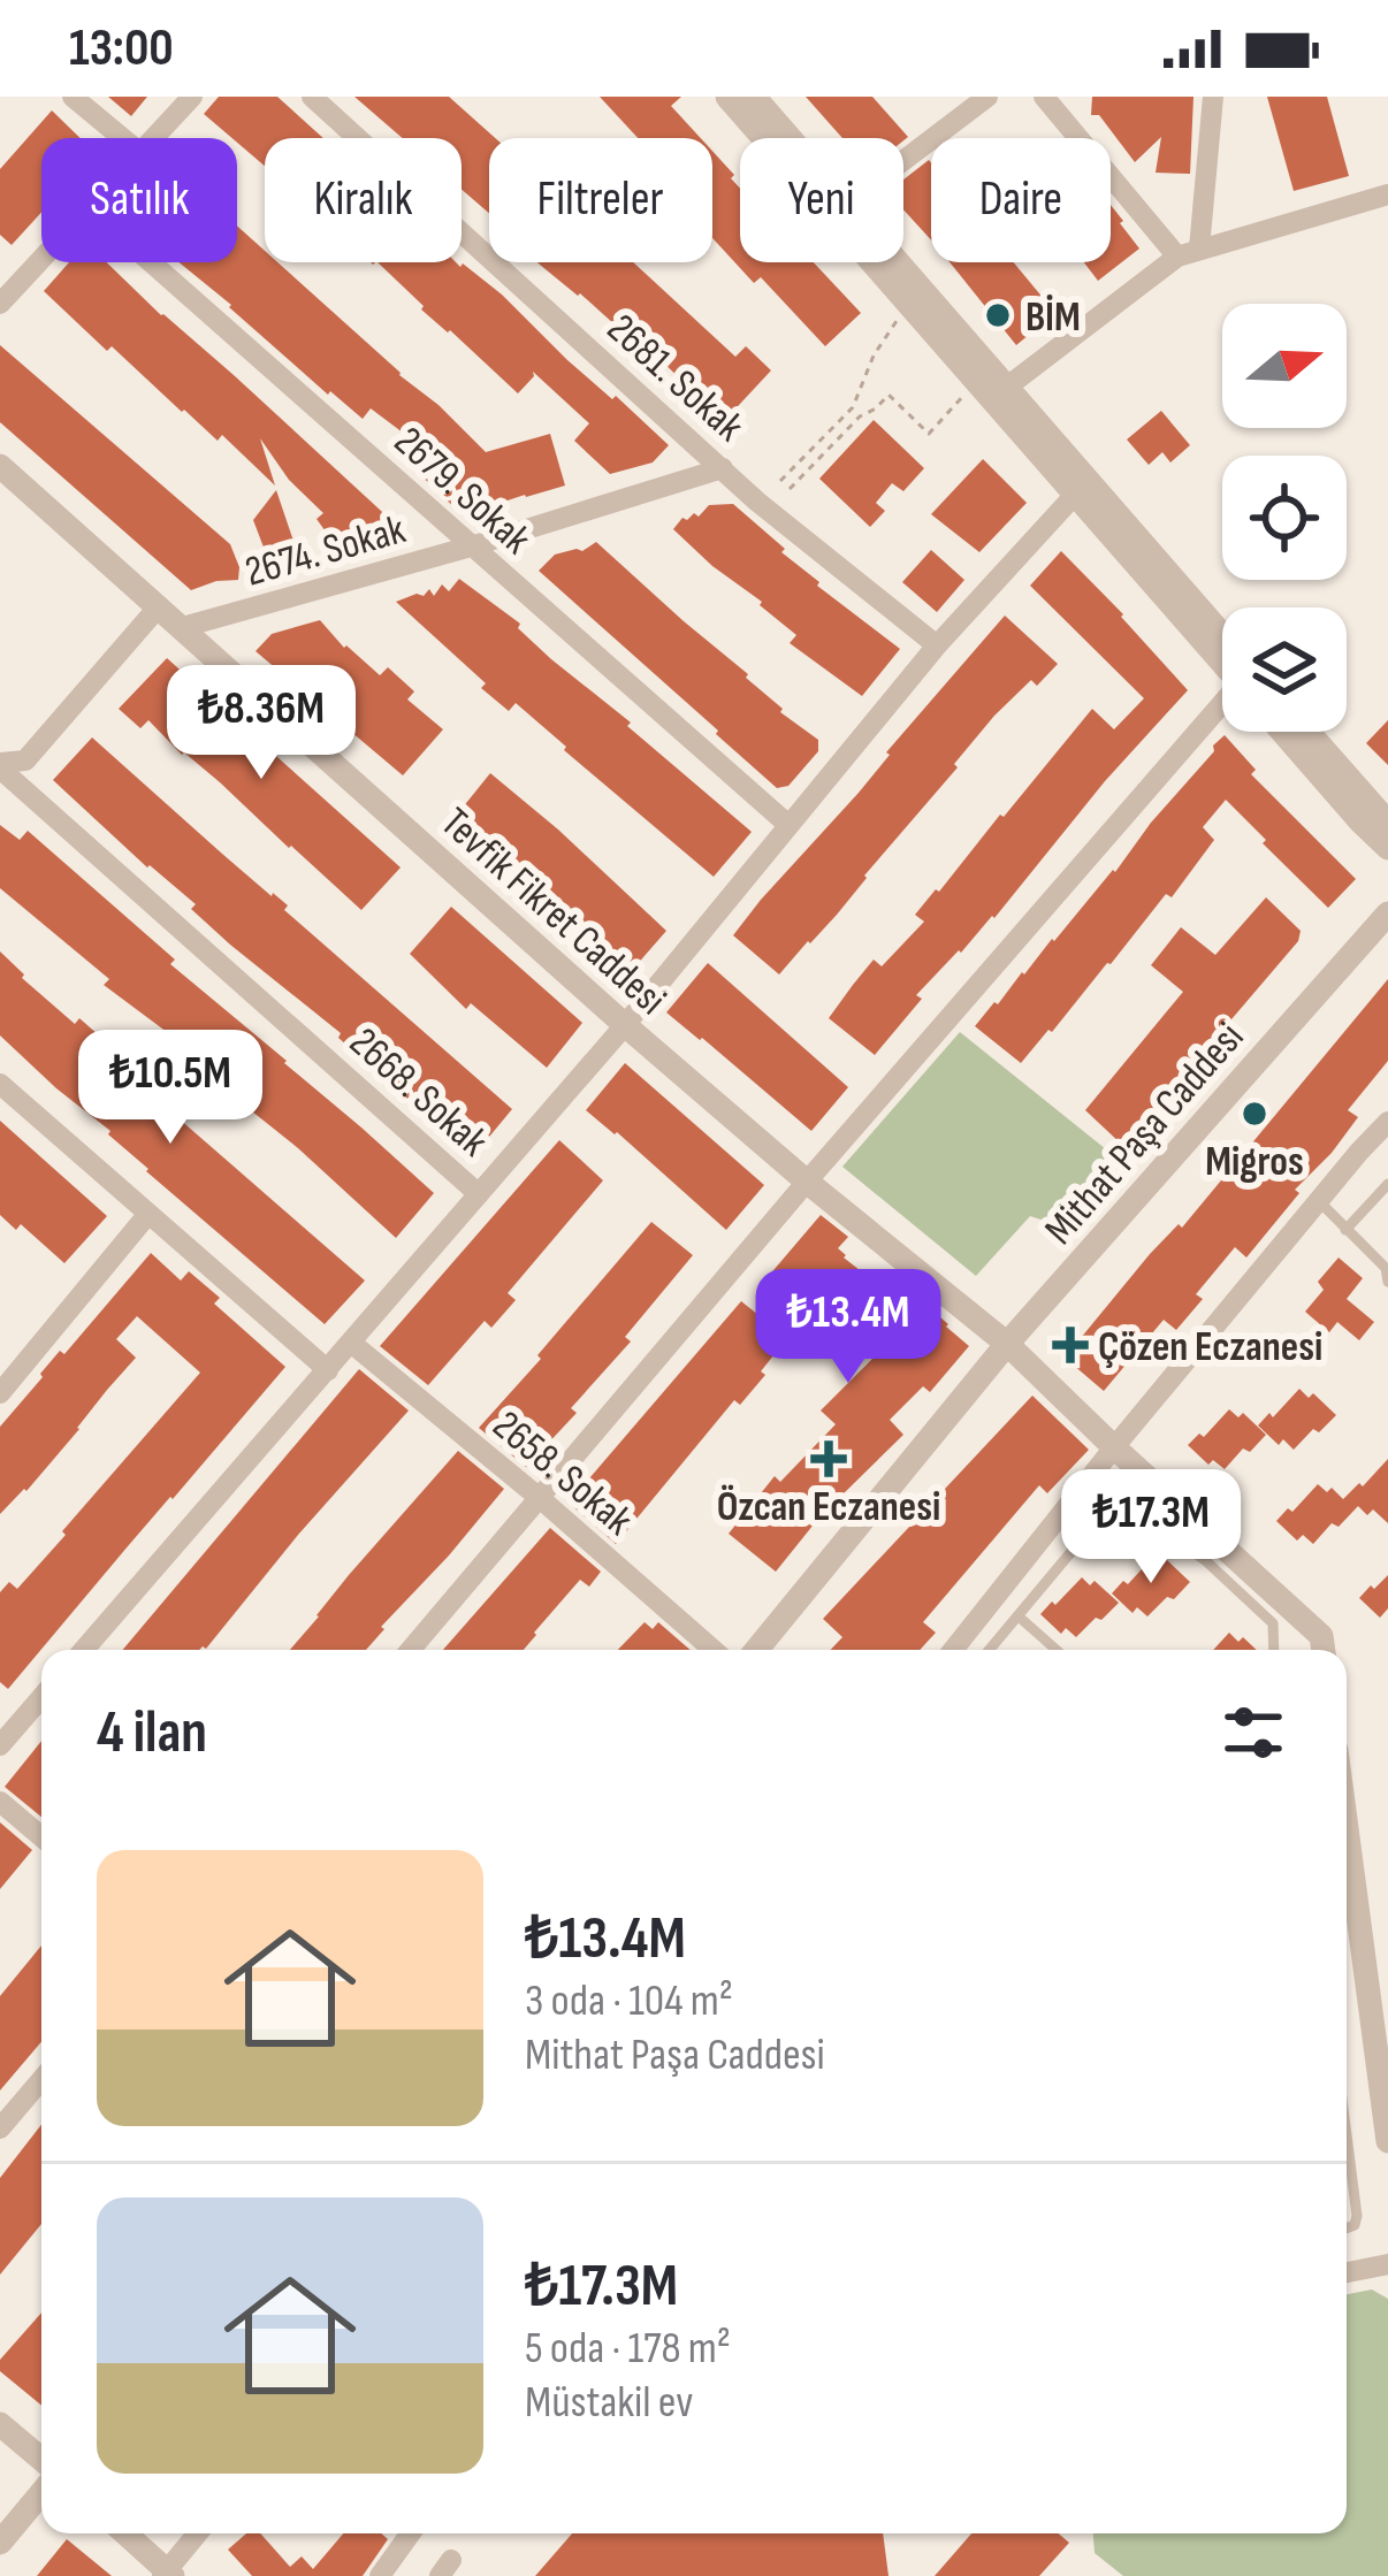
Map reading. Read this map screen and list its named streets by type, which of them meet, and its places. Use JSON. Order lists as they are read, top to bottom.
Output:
{
  "streets": {
    "street": [
      "2681. Sokak",
      "2679. Sokak",
      "2674. Sokak",
      "Tevfik Fikret Caddesi",
      "2668. Sokak",
      "Mithat Paşa Caddesi",
      "2658. Sokak"
    ]
  },
  "crossings": [
    ["2681. Sokak", "2674. Sokak"],
    ["2679. Sokak", "2674. Sokak"],
    ["2674. Sokak", "Tevfik Fikret Caddesi"],
    ["Tevfik Fikret Caddesi", "Mithat Paşa Caddesi"]
  ],
  "places": {
    "other": ["BİM", "Migros"],
    "health": ["Çözen Eczanesi", "Özcan Eczanesi"]
  },
  "north": "right",
  "page": {
    "status": "13:00",
    "chip": [
      "Satılık",
      "Kiralık",
      "Filtreler",
      "Yeni",
      "Daire"
    ],
    "price": [
      "₺8.36M",
      "₺10.5M",
      "₺13.4M",
      "₺17.3M"
    ],
    "heading": "4 ilan",
    "list": [
      {
        "name": "₺13.4M",
        "note": "3 oda · 104 m² · Mithat Paşa Caddesi"
      },
      {
        "name": "₺17.3M",
        "note": "5 oda · 178 m² · Müstakil ev"
      }
    ]
  }
}
